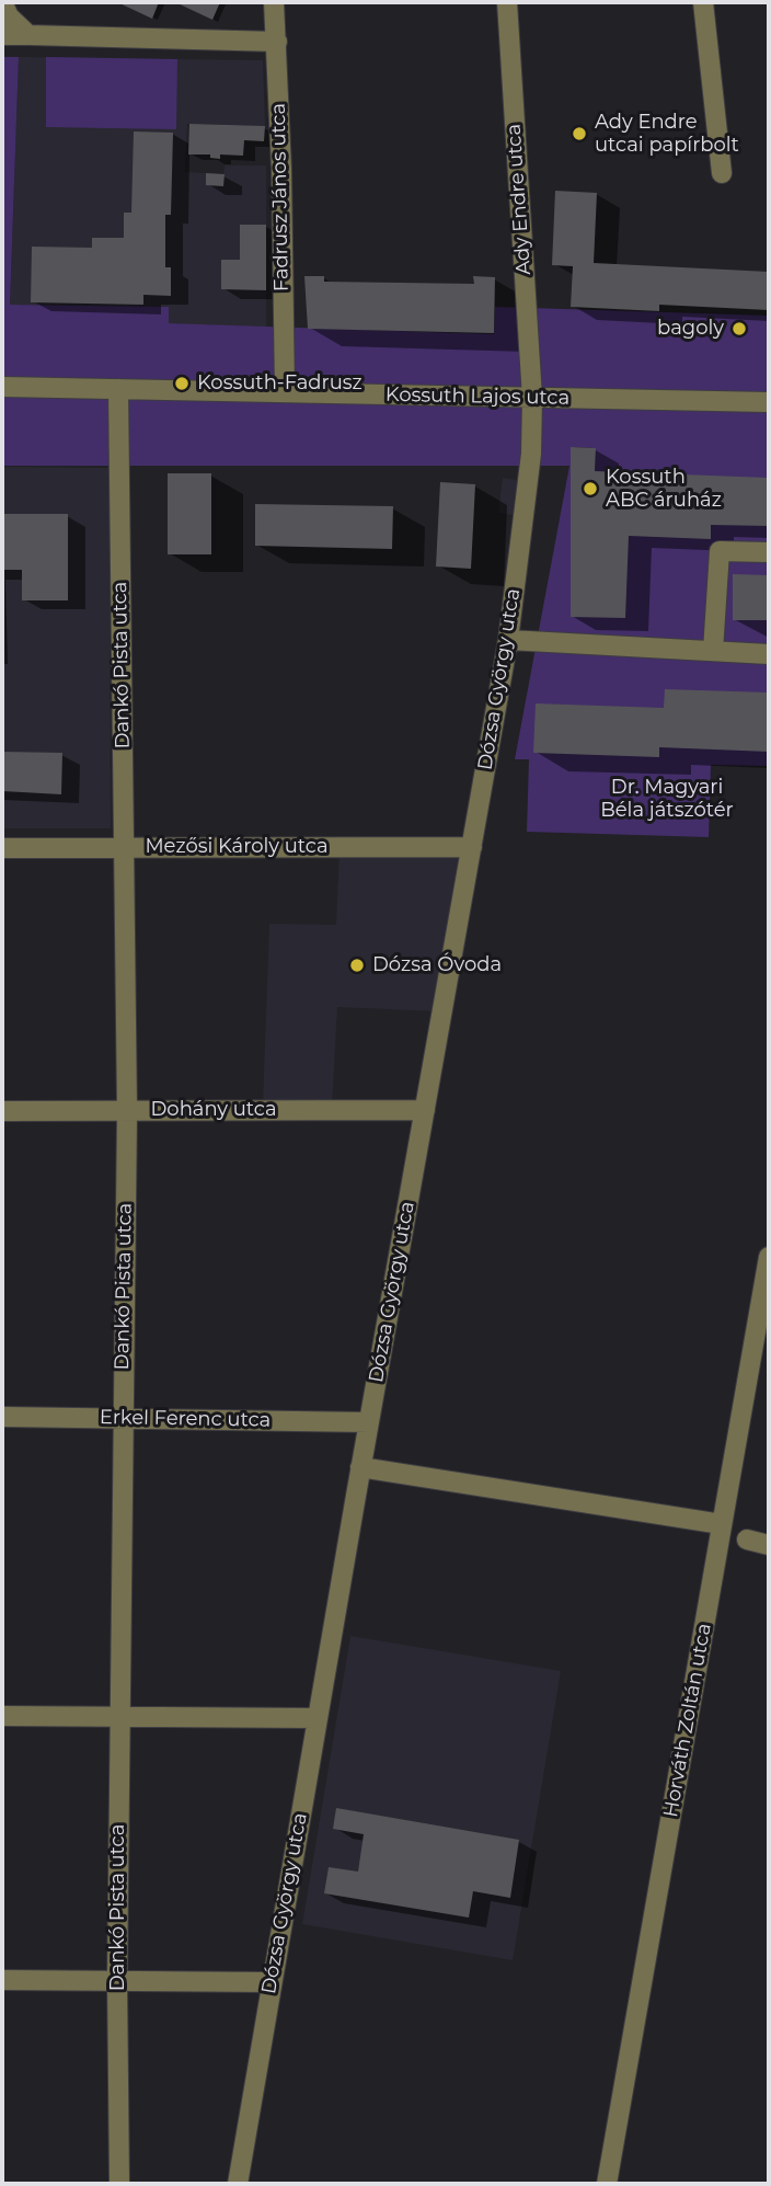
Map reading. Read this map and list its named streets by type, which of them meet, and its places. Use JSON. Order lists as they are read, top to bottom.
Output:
{
  "streets": {
    "street": [
      "Fadrusz János utca",
      "Ady Endre utca",
      "Kossuth Lajos utca",
      "Dankó Pista utca",
      "Dózsa György utca",
      "Mezősi Károly utca",
      "Dohány utca",
      "Erkel Ferenc utca",
      "Horváth Zoltán utca"
    ]
  },
  "crossings": [
    ["Fadrusz János utca", "Kossuth Lajos utca"],
    ["Ady Endre utca", "Kossuth Lajos utca"],
    ["Ady Endre utca", "Dózsa György utca"],
    ["Kossuth Lajos utca", "Dankó Pista utca"],
    ["Kossuth Lajos utca", "Dózsa György utca"],
    ["Dankó Pista utca", "Mezősi Károly utca"],
    ["Dankó Pista utca", "Dohány utca"],
    ["Dankó Pista utca", "Erkel Ferenc utca"],
    ["Dózsa György utca", "Mezősi Károly utca"],
    ["Dózsa György utca", "Dohány utca"],
    ["Dózsa György utca", "Erkel Ferenc utca"]
  ],
  "parks": ["Dr. Magyari Béla játszótér"],
  "places": [
    "Ady Endre utcai papírbolt",
    "bagoly",
    "Kossuth-Fadrusz",
    "Kossuth ABC áruház",
    "Dózsa Óvoda"
  ]
}
